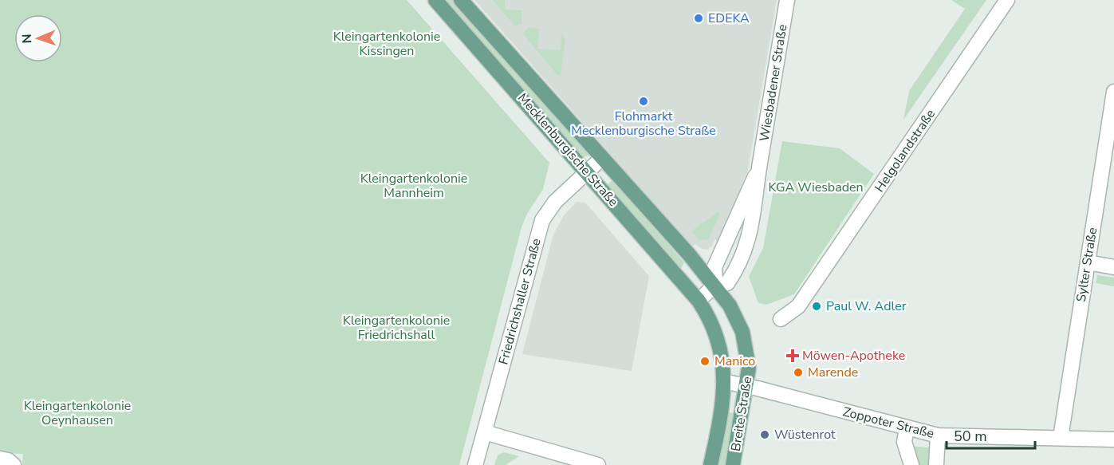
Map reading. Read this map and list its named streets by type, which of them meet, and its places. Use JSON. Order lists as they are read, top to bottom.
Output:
{
  "streets": {
    "main road": ["Mecklenburgische Straße", "Breite Straße"],
    "street": [
      "Wiesbadener Straße",
      "Helgolandstraße",
      "Sylter Straße",
      "Friedrichshaller Straße",
      "Zoppoter Straße"
    ]
  },
  "crossings": [
    ["Wiesbadener Straße", "Mecklenburgische Straße"],
    ["Wiesbadener Straße", "Breite Straße"],
    ["Mecklenburgische Straße", "Friedrichshaller Straße"],
    ["Mecklenburgische Straße", "Breite Straße"],
    ["Sylter Straße", "Zoppoter Straße"],
    ["Breite Straße", "Zoppoter Straße"]
  ],
  "parks": [
    "Kleingartenkolonie Kissingen",
    "Kleingartenkolonie Mannheim",
    "KGA Wiesbaden",
    "Kleingartenkolonie Friedrichshall",
    "Kleingartenkolonie Oeynhausen"
  ],
  "places": {
    "other": [
      "EDEKA",
      "Flohmarkt Mecklenburgische Straße",
      "Paul W. Adler",
      "Manico",
      "Marende",
      "Wüstenrot"
    ],
    "health": ["Möwen-Apotheke"]
  },
  "scale_bar": "50 m",
  "north": "left"
}
